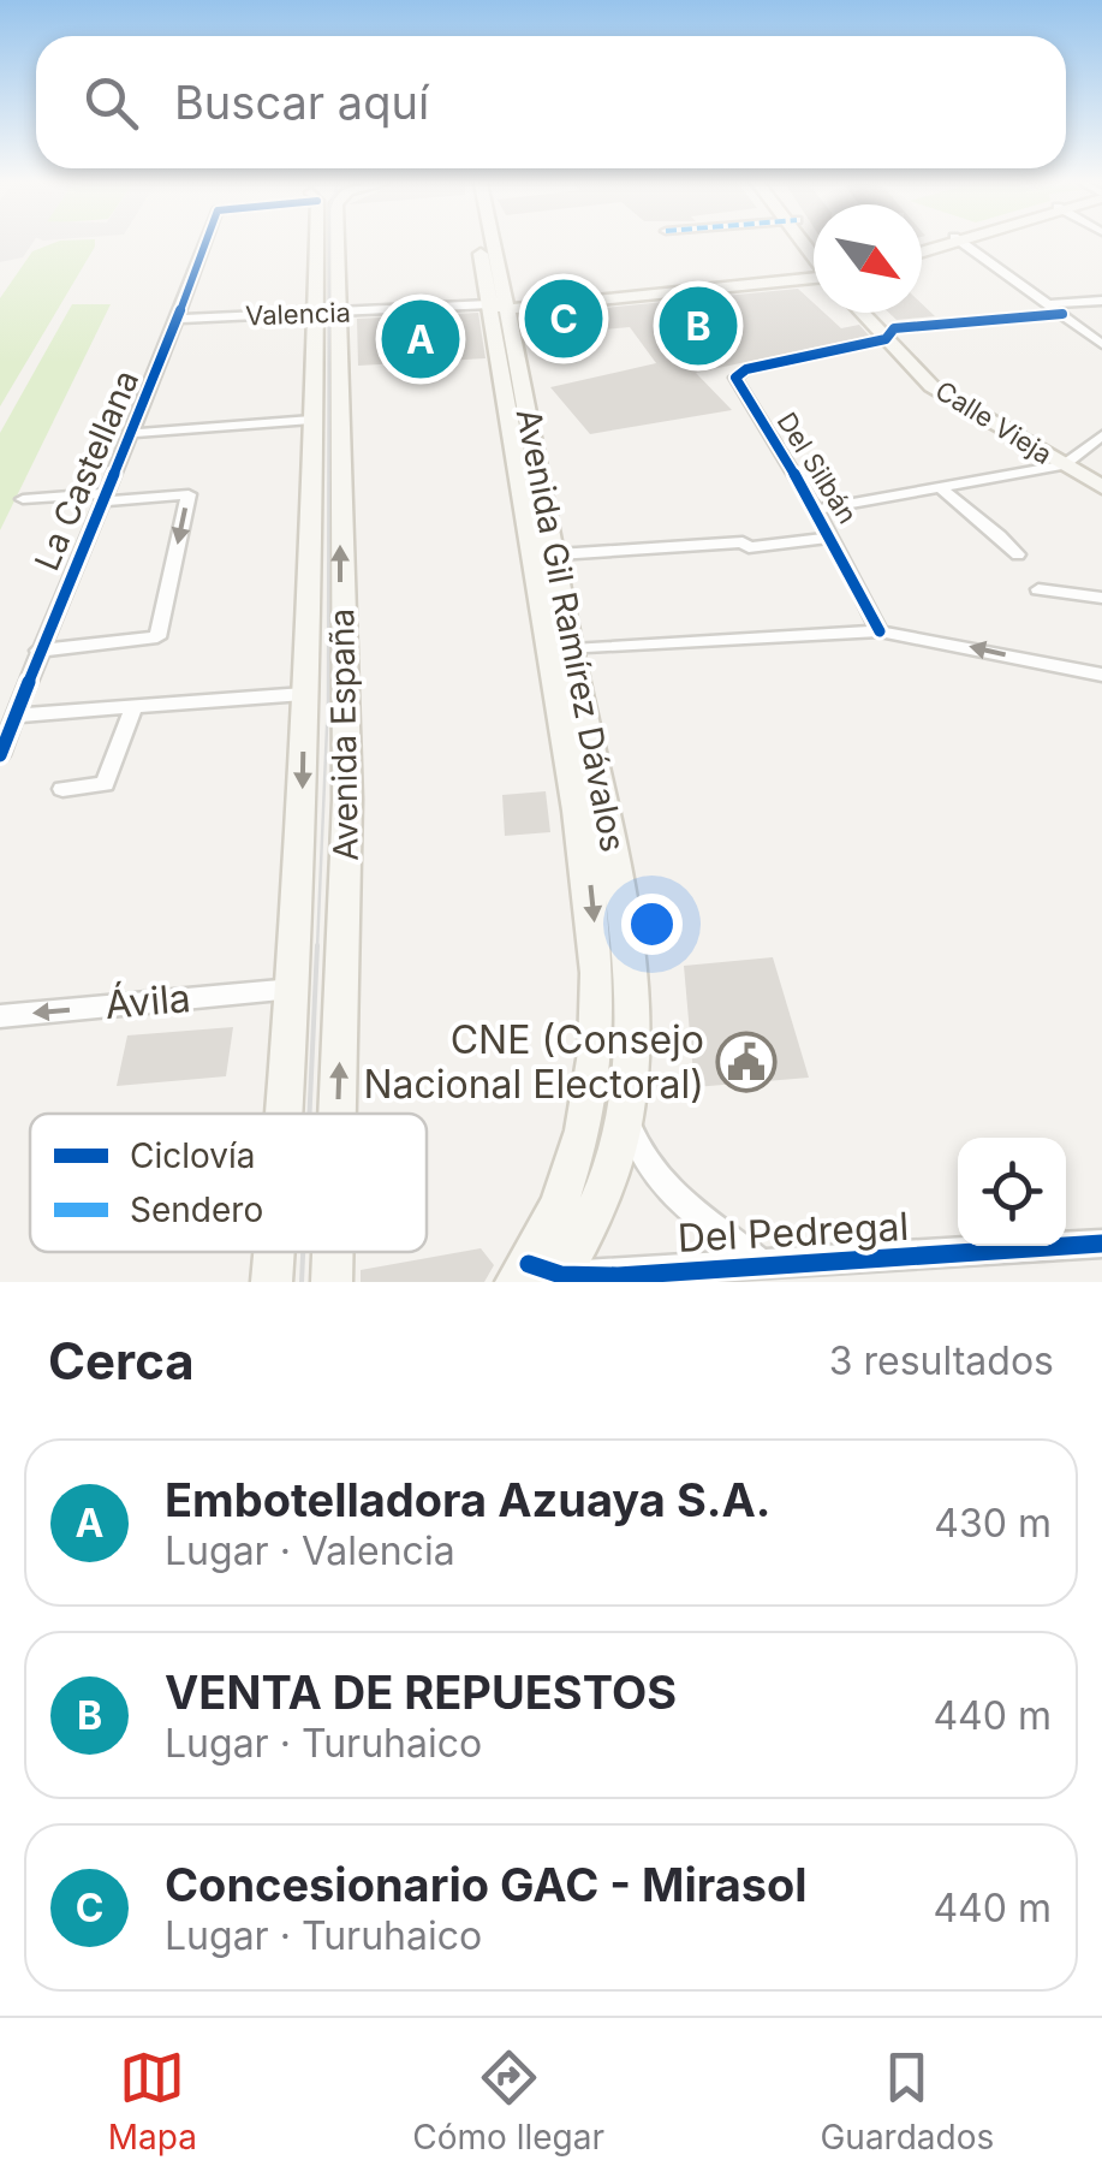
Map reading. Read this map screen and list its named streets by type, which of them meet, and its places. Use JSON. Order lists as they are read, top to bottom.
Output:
{
  "streets": {
    "main road": ["Calle Vieja", "Avenida Gil Ramírez Dávalos", "Avenida España"],
    "street": [
      "Valencia",
      "Del Silbán",
      "La Castellana",
      "Ávila",
      "Del Pedregal"
    ]
  },
  "crossings": [
    ["Valencia", "La Castellana"],
    ["Valencia", "Avenida Gil Ramírez Dávalos"],
    ["Valencia", "Avenida España"],
    ["Calle Vieja", "Del Silbán"],
    ["Avenida Gil Ramírez Dávalos", "Del Pedregal"],
    ["Avenida España", "Ávila"]
  ],
  "one_way": ["Ávila"],
  "places": {
    "public building": ["CNE (Consejo Nacional Electoral)"]
  },
  "legend": ["Ciclovía", "Sendero"],
  "north": "bottom right",
  "page": {
    "search": "Buscar aquí",
    "pins": ["C", "B", "A"],
    "heading": ["Cerca", "3 resultados"],
    "list": [
      {
        "mark": "A",
        "name": "Embotelladora Azuaya S.A.",
        "note": "Lugar · Valencia",
        "value": "430 m"
      },
      {
        "mark": "B",
        "name": "VENTA DE REPUESTOS",
        "note": "Lugar · Turuhaico",
        "value": "440 m"
      },
      {
        "mark": "C",
        "name": "Concesionario GAC - Mirasol",
        "note": "Lugar · Turuhaico",
        "value": "440 m"
      }
    ],
    "nav": ["Mapa", "Cómo llegar", "Guardados"]
  }
}
